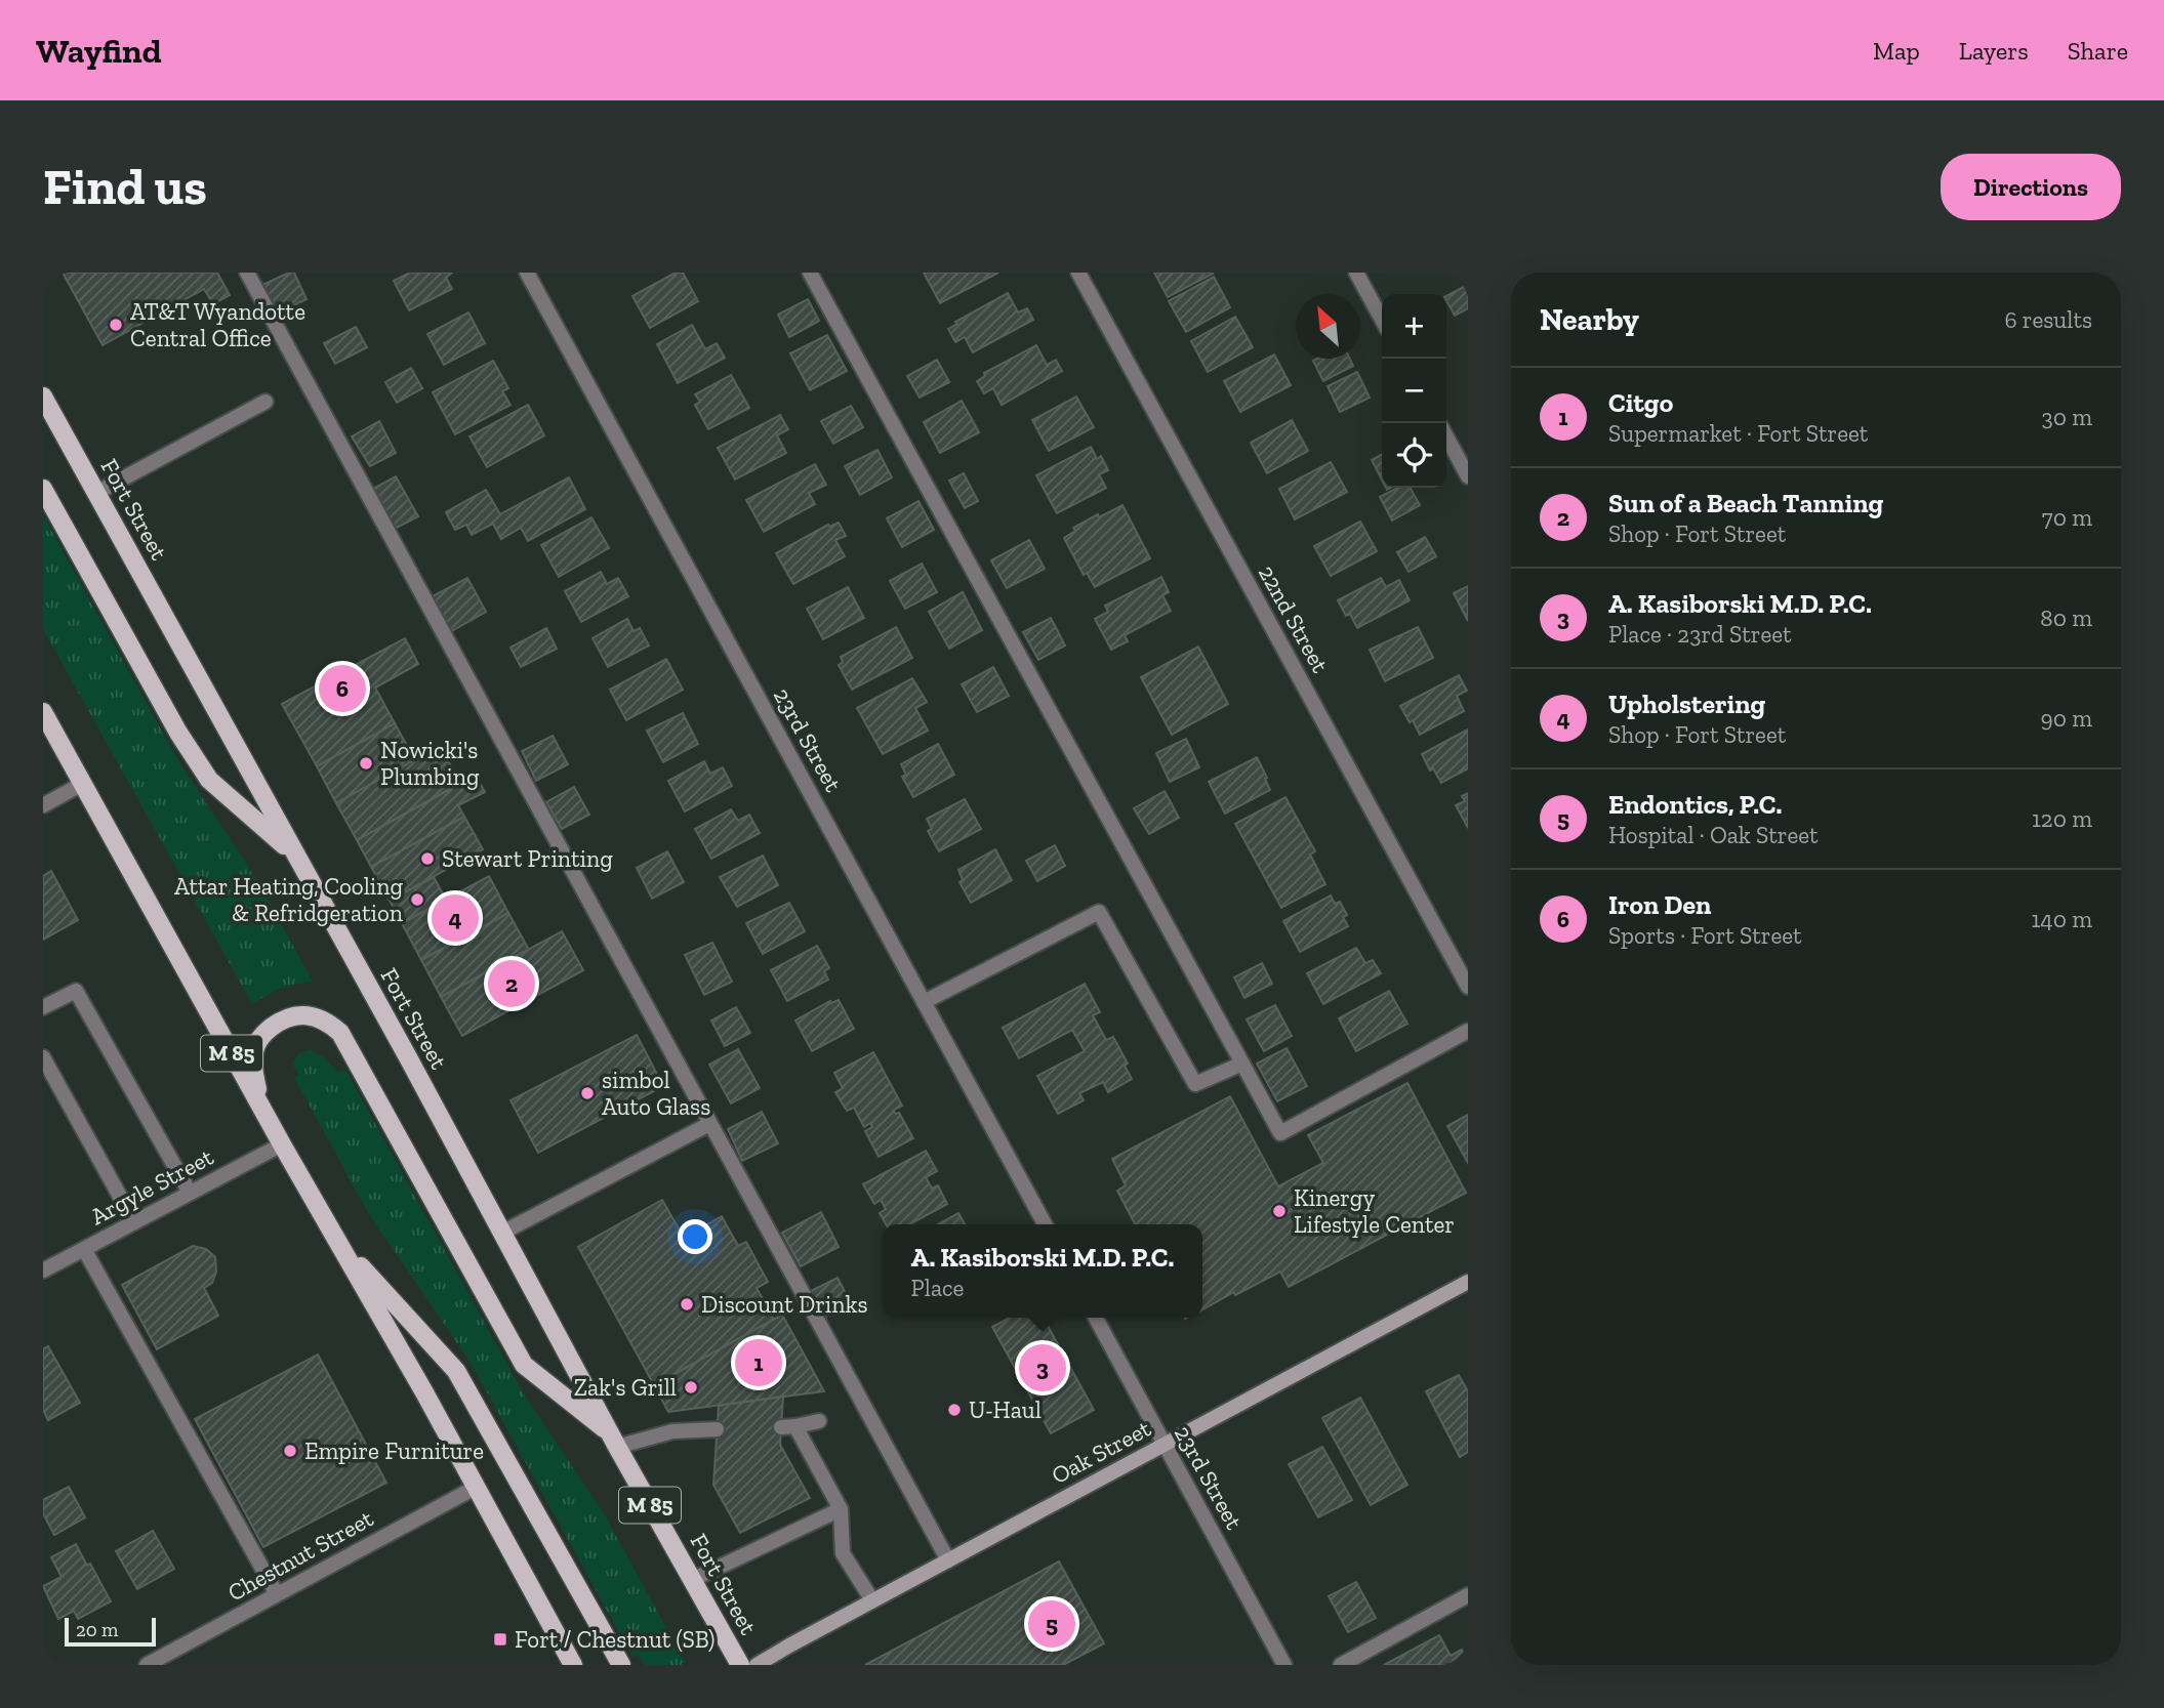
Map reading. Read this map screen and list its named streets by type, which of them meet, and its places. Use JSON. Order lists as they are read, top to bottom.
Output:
{
  "streets": {
    "main road": ["Fort Street", "M 85"],
    "street": [
      "22nd Street",
      "23rd Street",
      "Argyle Street",
      "Oak Street",
      "Chestnut Street"
    ]
  },
  "crossings": [
    ["23rd Street", "Oak Street"],
    ["M 85", "Argyle Street"],
    ["M 85", "Chestnut Street"]
  ],
  "places": {
    "other": [
      "AT&T Wyandotte Central Office",
      "Nowicki's Plumbing",
      "Stewart Printing",
      "Attar Heating, Cooling & Refridgeration",
      "simbol Auto Glass",
      "Kinergy Lifestyle Center",
      "Discount Drinks",
      "Zak's Grill",
      "U-Haul",
      "Empire Furniture"
    ],
    "transit": ["Fort / Chestnut (SB)"]
  },
  "scale_bar": "20 m",
  "north": "top left",
  "page": {
    "header": "Wayfind",
    "nav": ["Map", "Layers", "Share"],
    "buttons": "Directions",
    "title": "Find us",
    "heading": ["Nearby", "6 results"],
    "map_buttons": ["+", "−"],
    "list": [
      {
        "mark": "1",
        "name": "Citgo",
        "note": "Supermarket · Fort Street",
        "value": "30 m"
      },
      {
        "mark": "2",
        "name": "Sun of a Beach Tanning",
        "note": "Shop · Fort Street",
        "value": "70 m"
      },
      {
        "mark": "3",
        "name": "A. Kasiborski M.D. P.C.",
        "note": "Place · 23rd Street",
        "value": "80 m"
      },
      {
        "mark": "4",
        "name": "Upholstering",
        "note": "Shop · Fort Street",
        "value": "90 m"
      },
      {
        "mark": "5",
        "name": "Endontics, P.C.",
        "note": "Hospital · Oak Street",
        "value": "120 m"
      },
      {
        "mark": "6",
        "name": "Iron Den",
        "note": "Sports · Fort Street",
        "value": "140 m"
      }
    ],
    "pins": [
      "6",
      "4",
      "2",
      "1",
      "3",
      "5"
    ],
    "popup": ["A. Kasiborski M.D. P.C.", "Place"],
    "scale": "20 m"
  }
}
